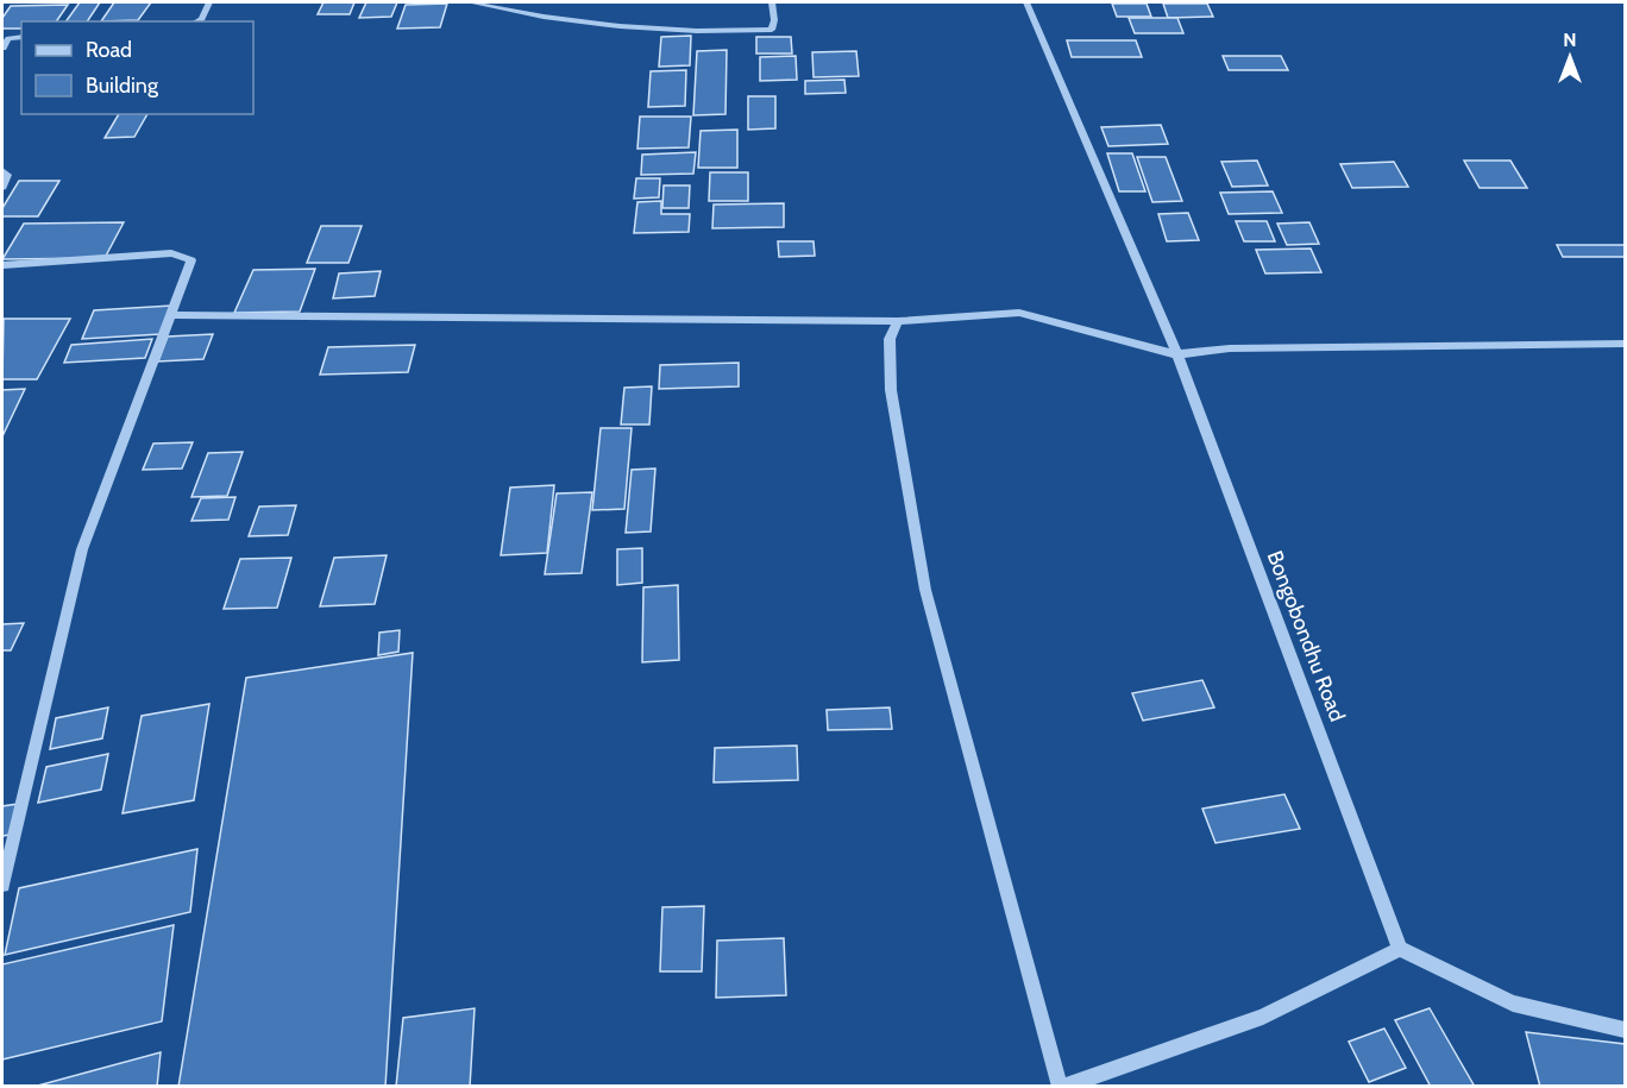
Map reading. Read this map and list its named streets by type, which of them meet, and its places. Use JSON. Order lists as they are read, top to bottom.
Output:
{
  "streets": {
    "street": ["Bongobondhu Road"]
  },
  "legend": ["Road", "Building"],
  "north": "top"
}
